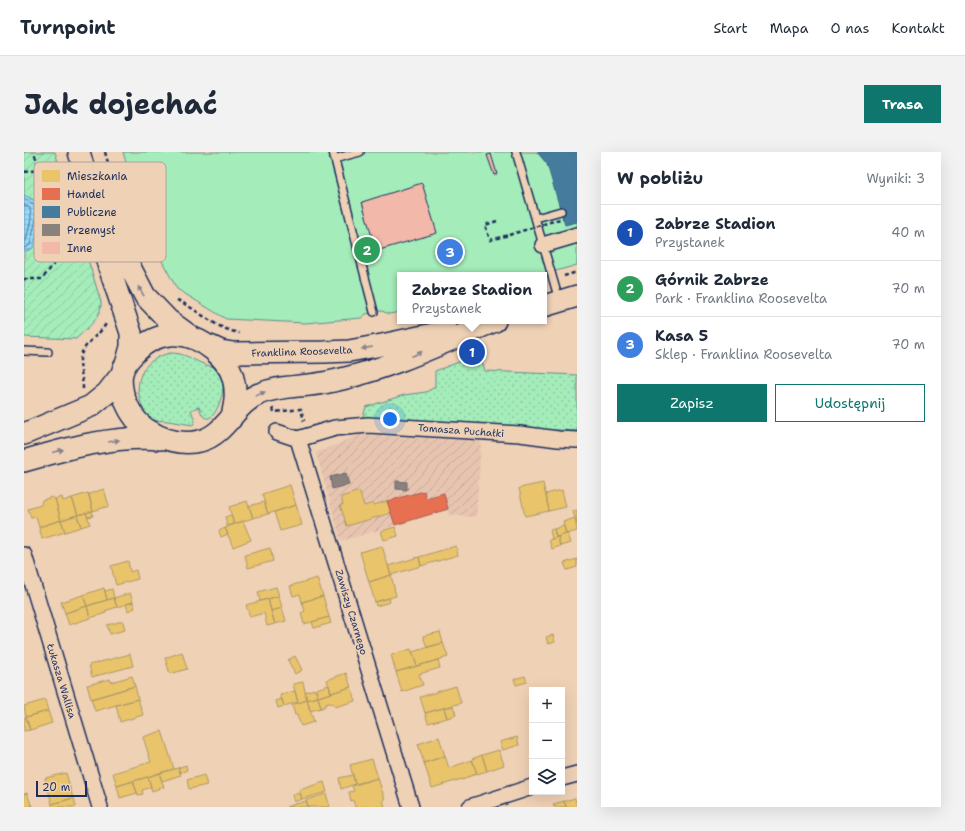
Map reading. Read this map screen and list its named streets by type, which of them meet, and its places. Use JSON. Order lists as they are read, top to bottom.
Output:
{
  "streets": {
    "street": [
      "Franklina Roosevelta",
      "Tomasza Puchałki",
      "Zawiszy Czarnego",
      "Łukasza Wallisa"
    ]
  },
  "crossings": [
    ["Tomasza Puchałki", "Zawiszy Czarnego"]
  ],
  "legend": [
    "Mieszkania",
    "Handel",
    "Publiczne",
    "Przemysł",
    "Inne"
  ],
  "scale_bar": "20 m",
  "page": {
    "header": "Turnpoint",
    "nav": [
      "Start",
      "Mapa",
      "O nas",
      "Kontakt"
    ],
    "title": "Jak dojechać",
    "buttons": [
      "Trasa",
      ["Zapisz", "Udostępnij"]
    ],
    "heading": ["W pobliżu", "Wyniki: 3"],
    "list": [
      {
        "mark": "1",
        "name": "Zabrze Stadion",
        "note": "Przystanek",
        "value": "40 m"
      },
      {
        "mark": "2",
        "name": "Górnik Zabrze",
        "note": "Park · Franklina Roosevelta",
        "value": "70 m"
      },
      {
        "mark": "3",
        "name": "Kasa 5",
        "note": "Sklep · Franklina Roosevelta",
        "value": "70 m"
      }
    ],
    "pins": ["2", "3", "1"],
    "popup": ["Zabrze Stadion", "Przystanek"],
    "map_buttons": ["+", "−"],
    "scale": "20 m"
  }
}
